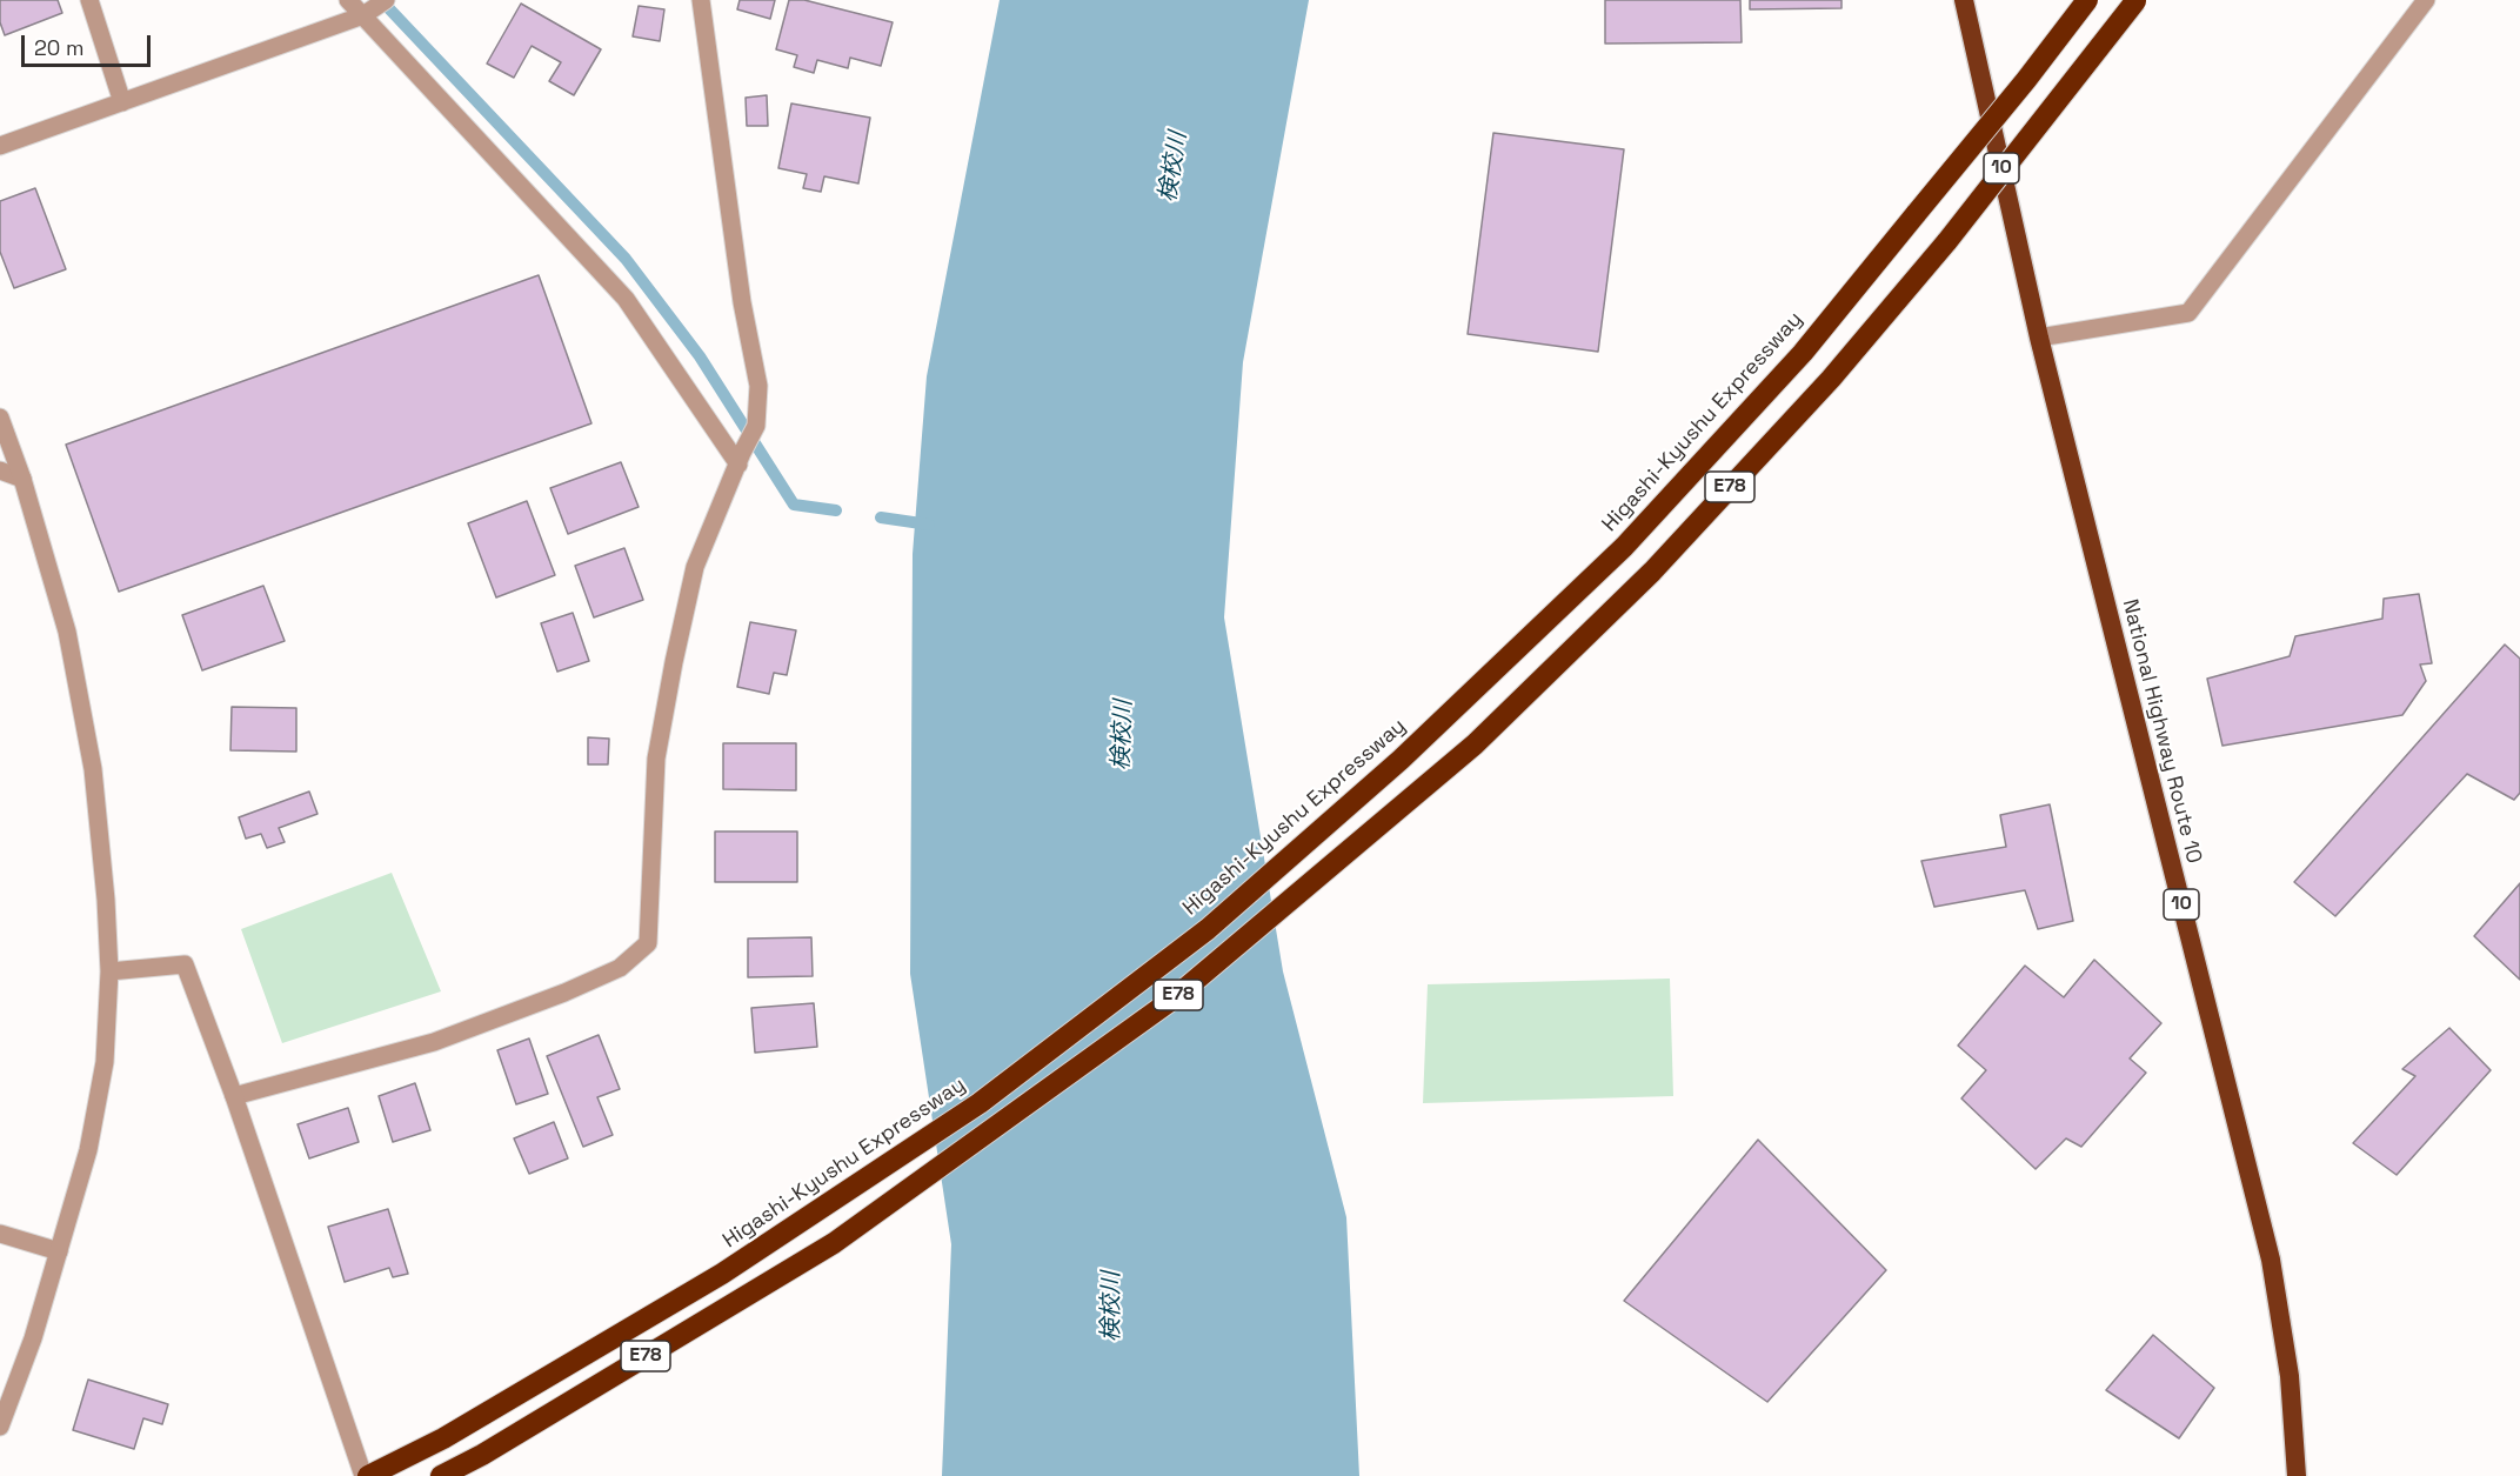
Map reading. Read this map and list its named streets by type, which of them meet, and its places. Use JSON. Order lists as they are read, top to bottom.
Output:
{
  "streets": {
    "highway": [
      "10",
      "Higashi-Kyushu Expressway",
      "E78",
      "National Highway Route 10"
    ]
  },
  "water": ["検校川"],
  "scale_bar": "20 m"
}
